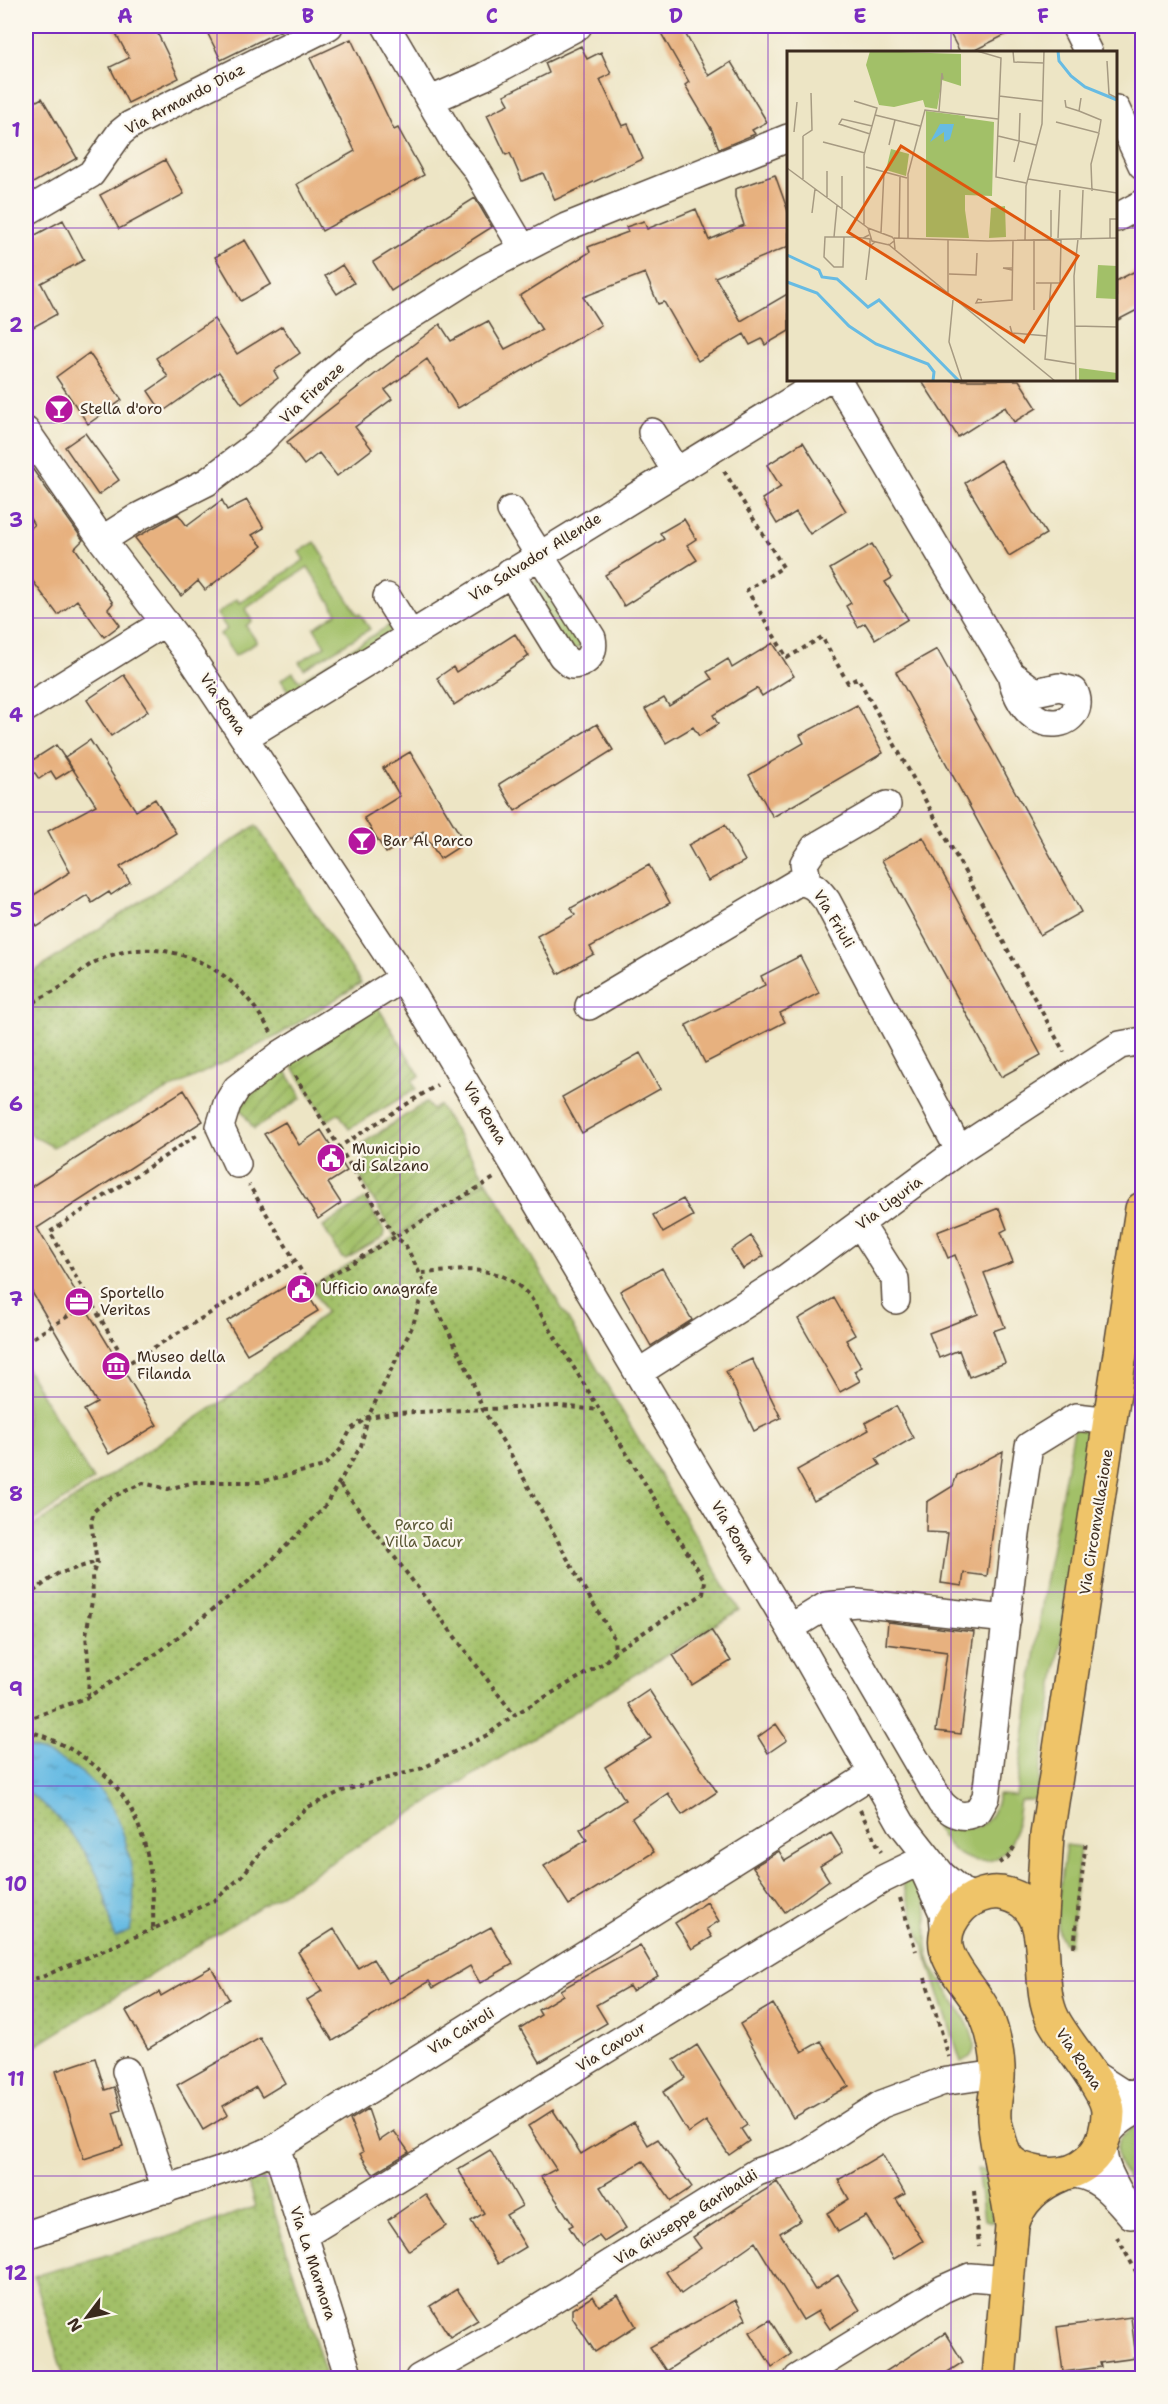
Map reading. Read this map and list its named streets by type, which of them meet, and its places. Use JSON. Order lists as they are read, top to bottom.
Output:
{
  "streets": {
    "main road": ["Via Roma", "Via Circonvallazione"],
    "street": [
      "Via Armando Diaz",
      "Via Firenze",
      "Via Salvador Allende",
      "Via Friuli",
      "Via Liguria",
      "Via Cairoli",
      "Via Cavour",
      "Via Giuseppe Garibaldi",
      "Via La Marmora"
    ]
  },
  "crossings": [
    ["Via Firenze", "Via Roma"],
    ["Via Salvador Allende", "Via Roma"],
    ["Via Roma", "Via Liguria"],
    ["Via Roma", "Via Circonvallazione"],
    ["Via Roma", "Via Cairoli"],
    ["Via Roma", "Via Cavour"],
    ["Via Roma", "Via Giuseppe Garibaldi"],
    ["Via Friuli", "Via Liguria"],
    ["Via Cairoli", "Via La Marmora"],
    ["Via Cavour", "Via La Marmora"]
  ],
  "parks": ["Parco di Villa Jacur"],
  "places": {
    "bar": ["Stella d'oro", "Bar Al Parco"],
    "public building": ["Municipio di Salzano", "Ufficio anagrafe"],
    "office": ["Sportello Veritas"],
    "museum": ["Museo della Filanda"]
  },
  "north": "bottom left",
  "grid": {
    "columns": [
      "A",
      "B",
      "C",
      "D",
      "E",
      "F"
    ],
    "rows": [
      "1",
      "2",
      "3",
      "4",
      "5",
      "6",
      "7",
      "8",
      "9",
      "10",
      "11",
      "12"
    ]
  }
}
